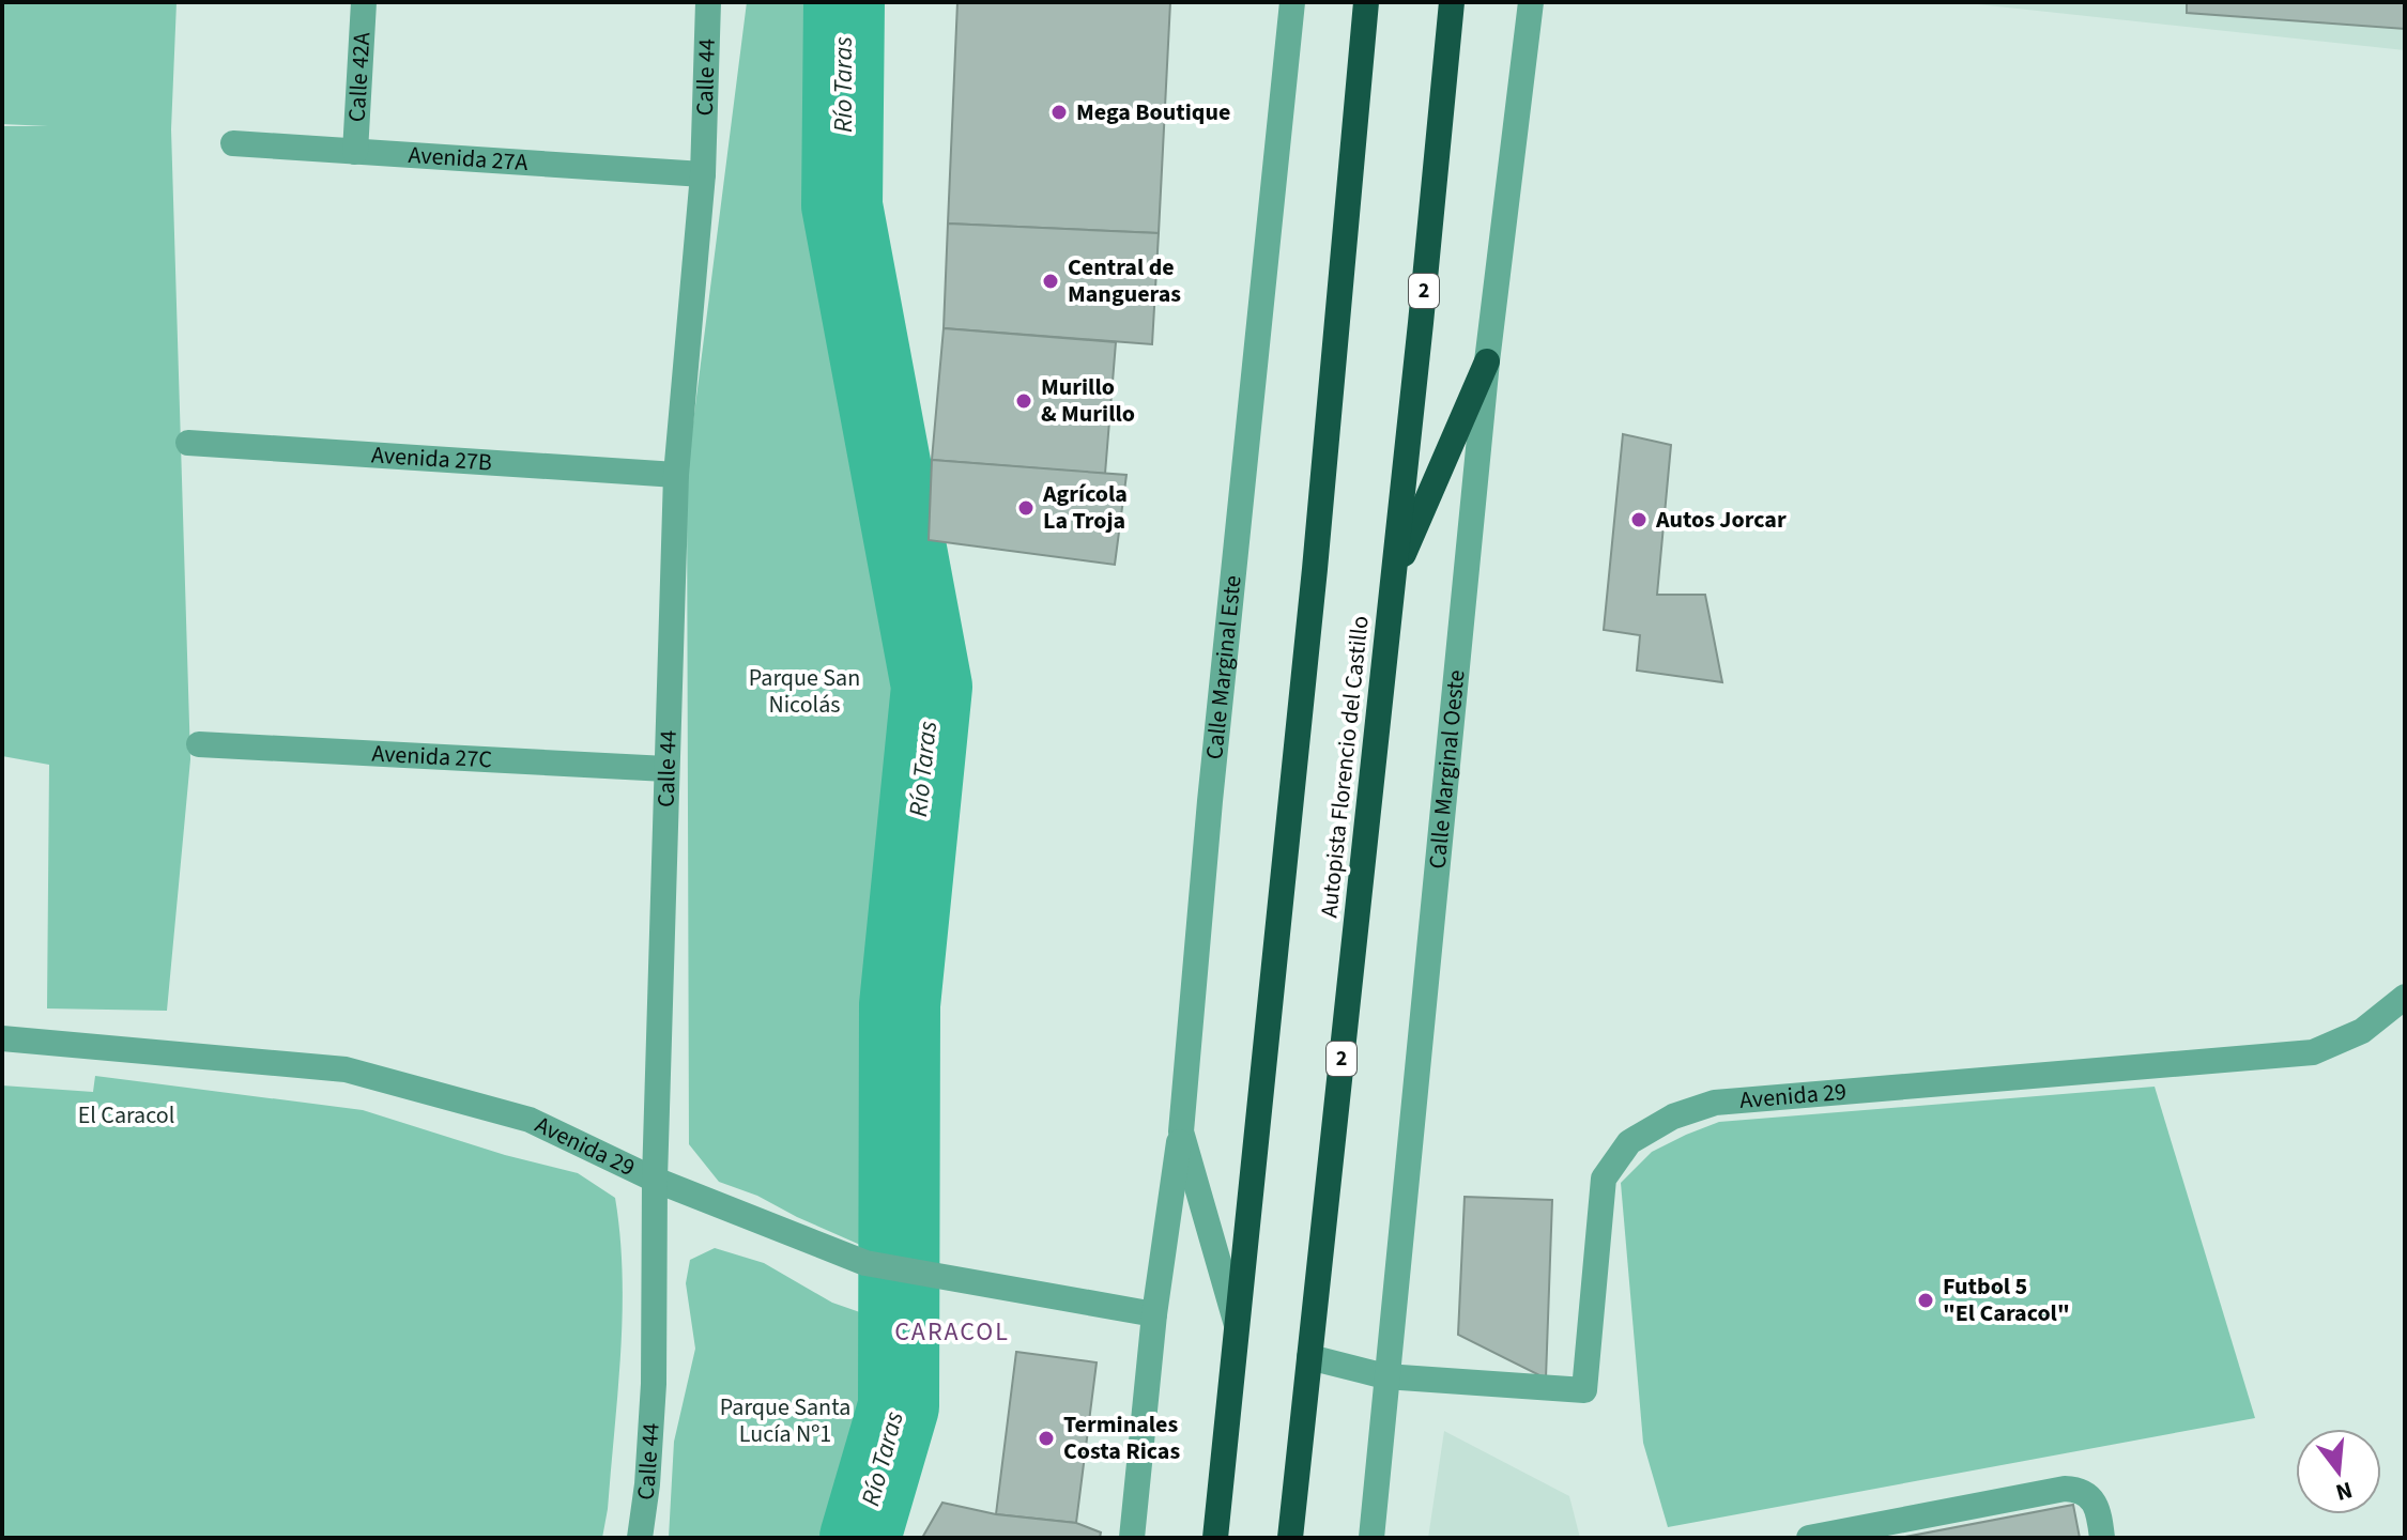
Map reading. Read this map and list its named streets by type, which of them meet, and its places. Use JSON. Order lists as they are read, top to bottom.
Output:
{
  "streets": {
    "highway": ["2", "Autopista Florencio del Castillo"],
    "street": [
      "Calle 42A",
      "Calle 44",
      "Avenida 27A",
      "Avenida 27B",
      "Calle Marginal Este",
      "Avenida 27C",
      "Calle Marginal Oeste",
      "Avenida 29"
    ]
  },
  "crossings": [
    ["Calle 42A", "Avenida 27A"],
    ["Calle 44", "Avenida 27A"],
    ["Calle 44", "Avenida 27B"],
    ["Calle 44", "Avenida 27C"],
    ["Calle 44", "Avenida 29"],
    ["Calle Marginal Oeste", "Avenida 29"]
  ],
  "districts": ["CARACOL"],
  "water": ["Río Taras"],
  "parks": ["Parque San Nicolás", "El Caracol", "Parque Santa Lucía Nº1"],
  "places": [
    "Mega Boutique",
    "Central de Mangueras",
    "Murillo & Murillo",
    "Agrícola La Troja",
    "Autos Jorcar",
    "Futbol 5 \"El Caracol\"",
    "Terminales Costa Ricas"
  ],
  "north": "bottom"
}
